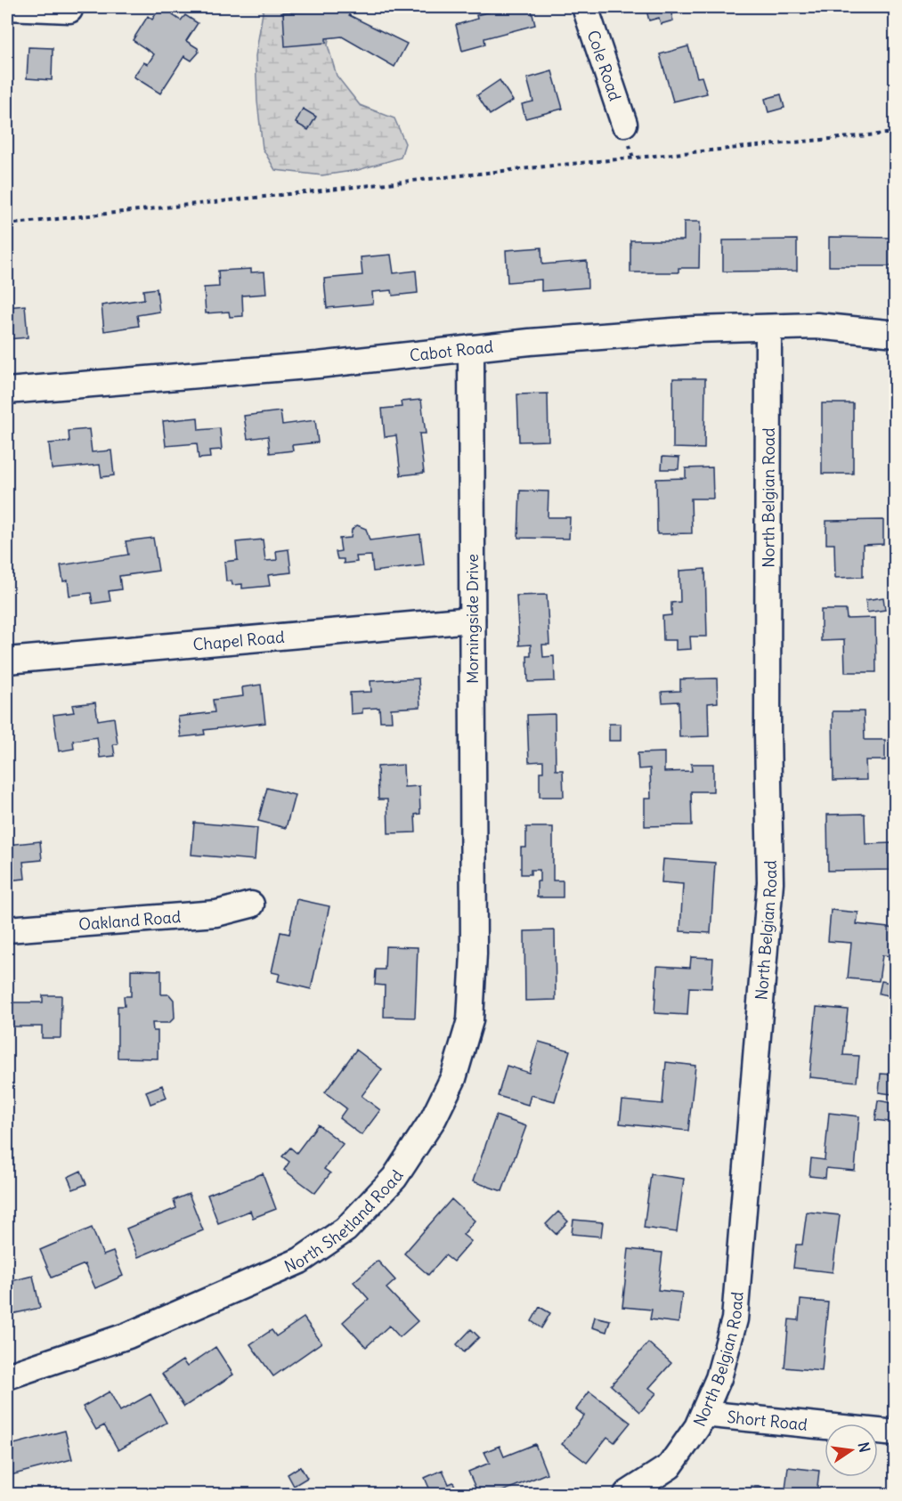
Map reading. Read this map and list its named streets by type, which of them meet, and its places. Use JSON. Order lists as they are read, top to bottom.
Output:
{
  "streets": {
    "street": [
      "Cole Road",
      "Cabot Road",
      "North Belgian Road",
      "Morningside Drive",
      "Chapel Road",
      "Oakland Road",
      "North Shetland Road",
      "Short Road"
    ]
  },
  "crossings": [
    ["Cabot Road", "North Belgian Road"],
    ["Cabot Road", "Morningside Drive"],
    ["North Belgian Road", "Short Road"],
    ["Morningside Drive", "Chapel Road"],
    ["Morningside Drive", "North Shetland Road"]
  ],
  "north": "right"
}
